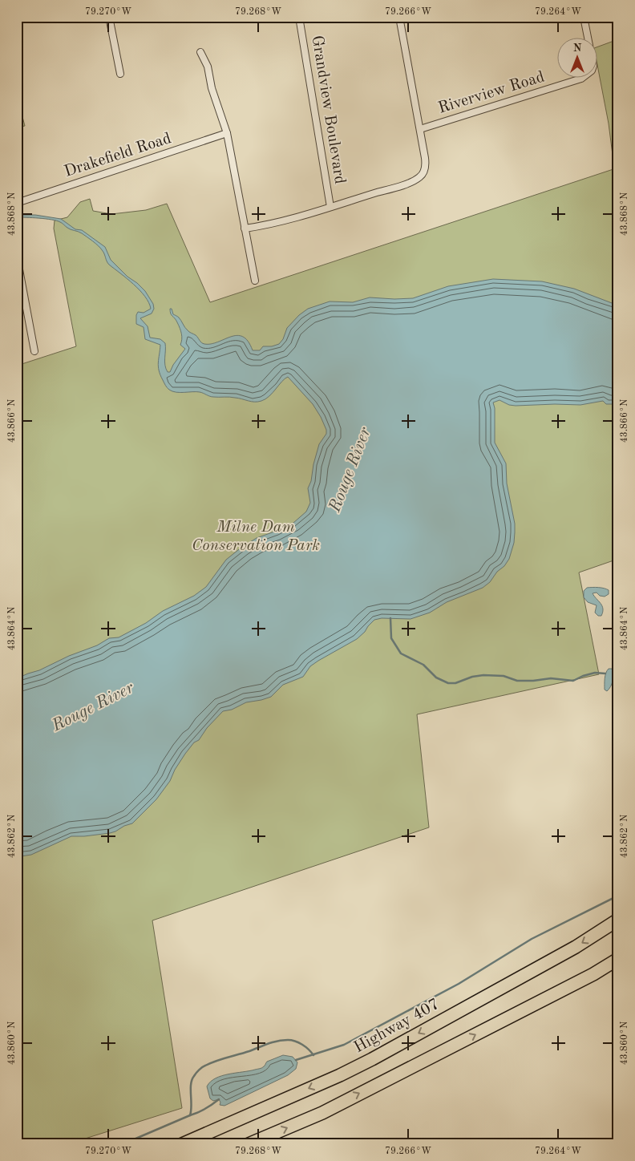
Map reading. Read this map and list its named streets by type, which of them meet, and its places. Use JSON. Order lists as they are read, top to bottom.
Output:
{
  "streets": {
    "highway": ["Highway 407"],
    "street": ["Riverview Road", "Grandview Boulevard", "Drakefield Road"]
  },
  "water": ["Rouge River"],
  "parks": ["Milne Dam Conservation Park"],
  "north": "top",
  "coordinates": [
    "79.270°W",
    "79.268°W",
    "79.266°W",
    "79.264°W",
    "43.868°N",
    "43.866°N",
    "43.864°N",
    "43.862°N",
    "43.860°N"
  ]
}
